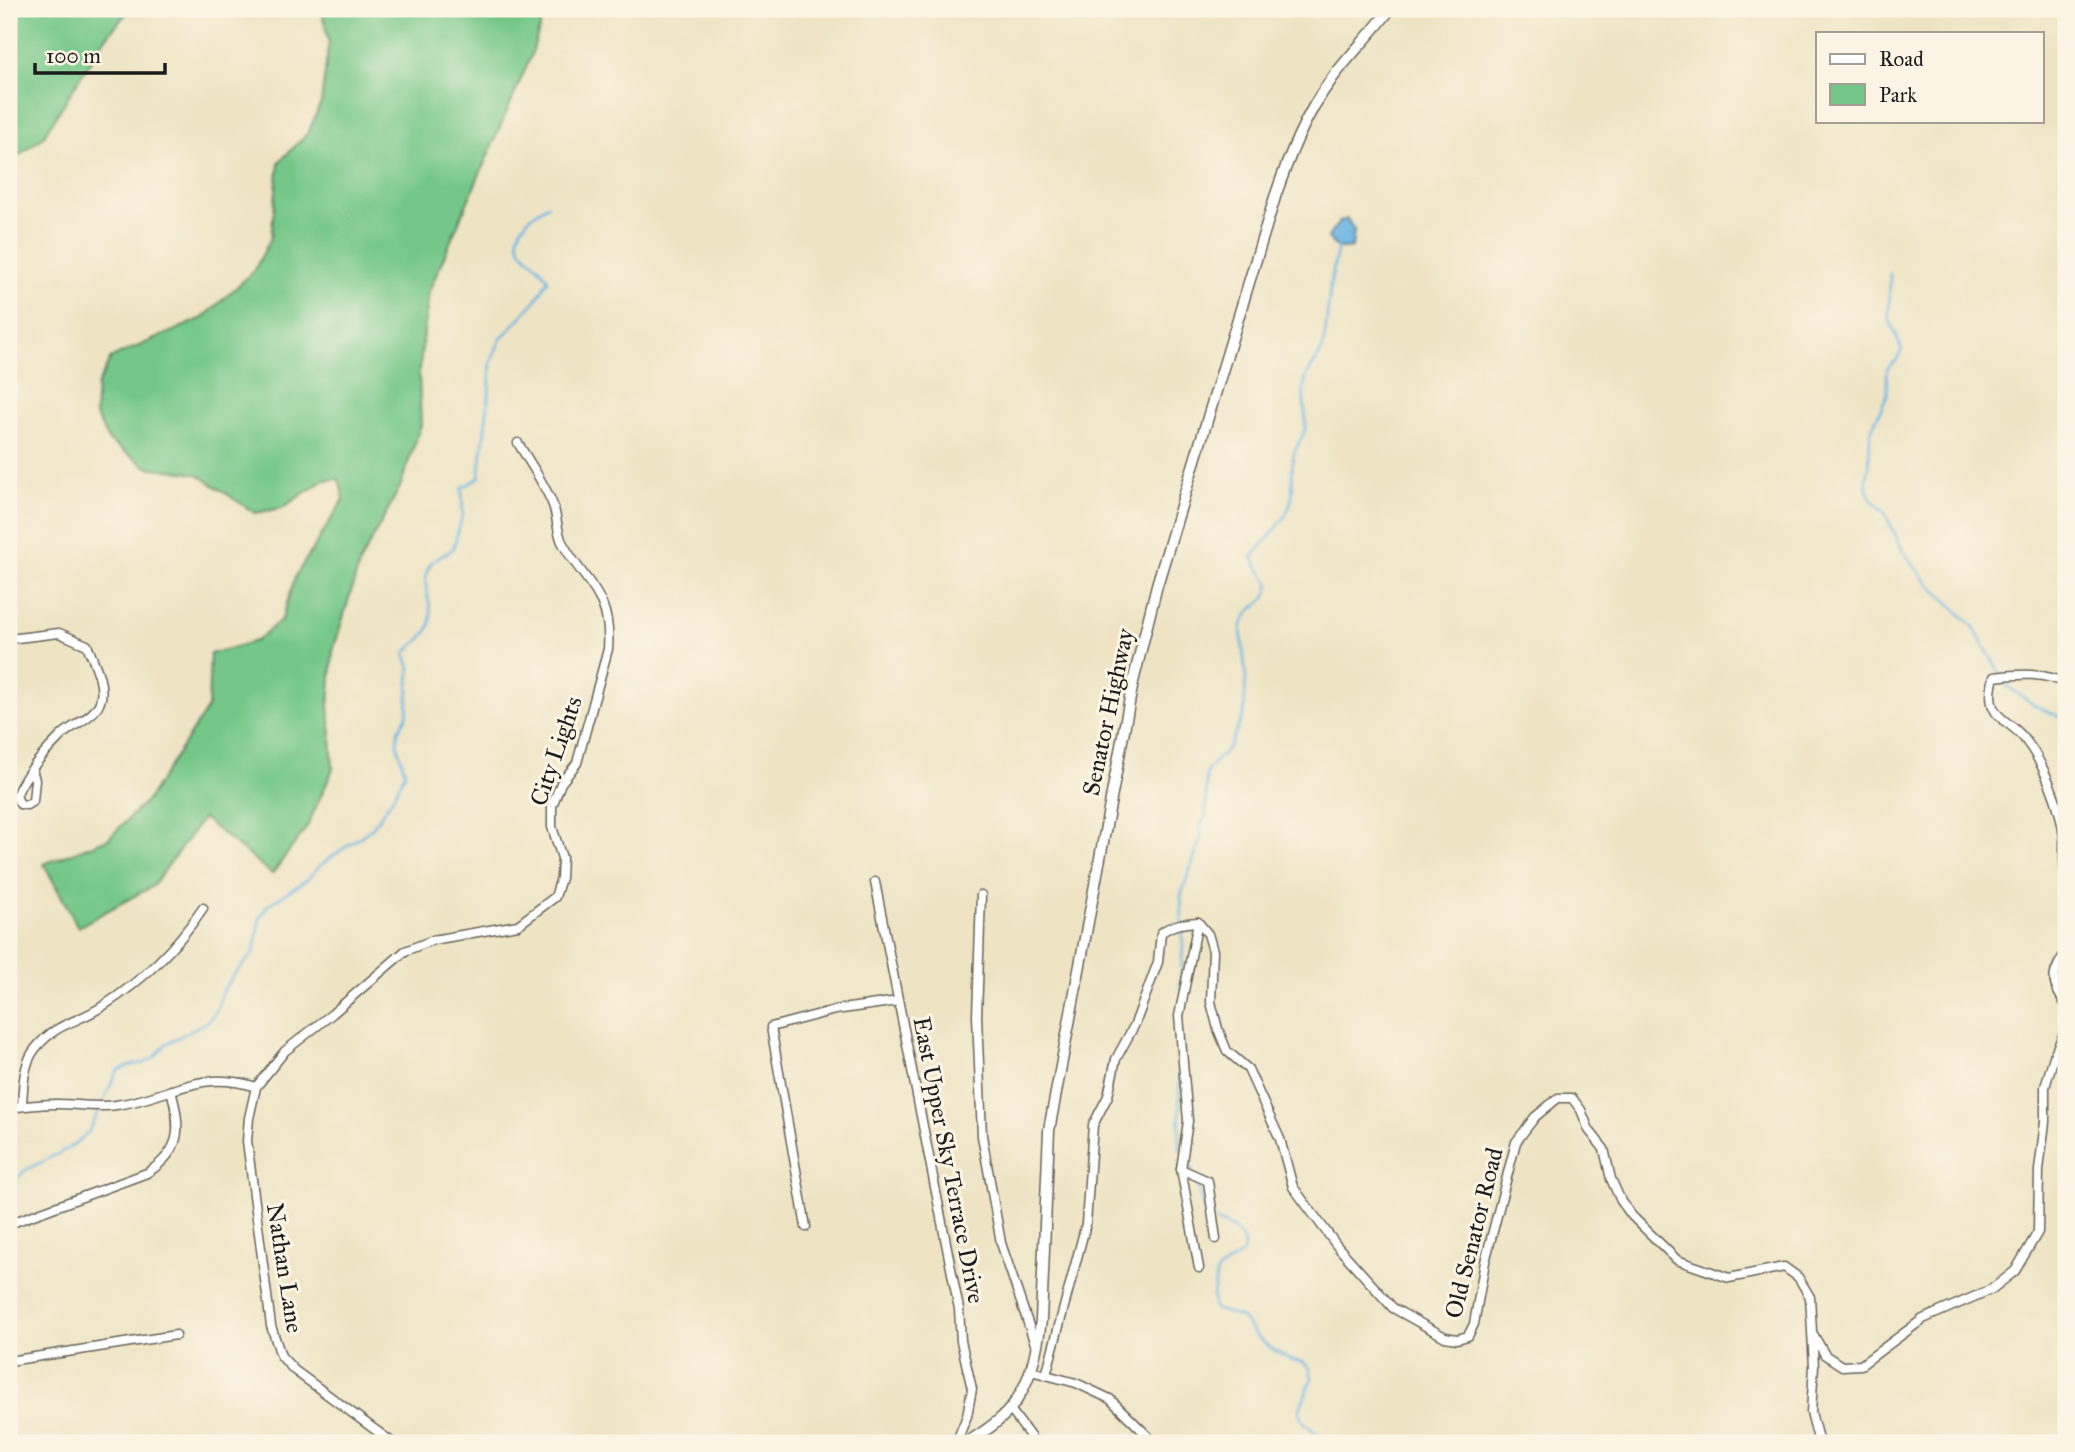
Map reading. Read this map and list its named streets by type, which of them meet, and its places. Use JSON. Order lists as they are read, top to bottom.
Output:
{
  "streets": {
    "street": [
      "Senator Highway",
      "City Lights",
      "East Upper Sky Terrace Drive",
      "Old Senator Road",
      "Nathan Lane"
    ]
  },
  "crossings": [
    ["City Lights", "Nathan Lane"]
  ],
  "legend": ["Road", "Park"],
  "scale_bar": "100 m"
}
